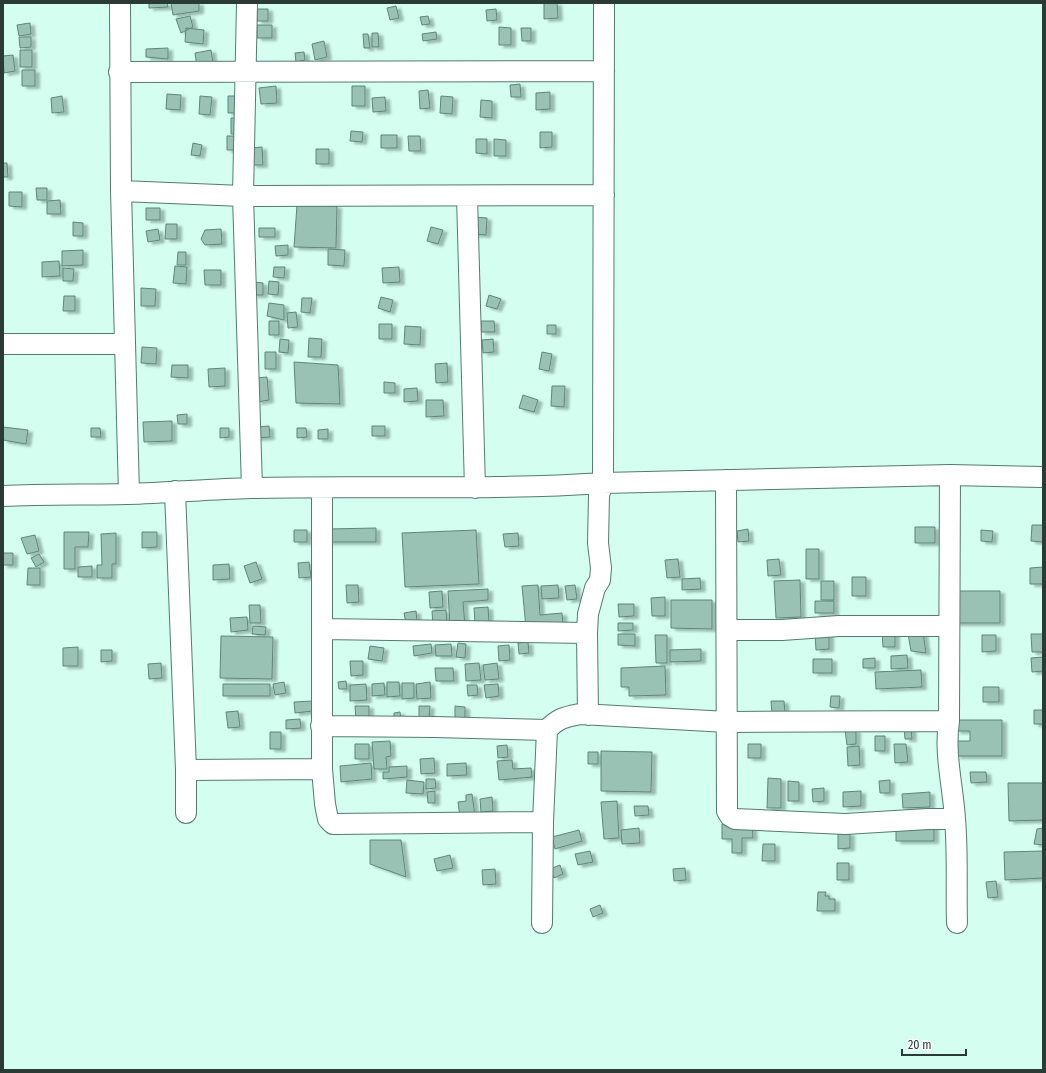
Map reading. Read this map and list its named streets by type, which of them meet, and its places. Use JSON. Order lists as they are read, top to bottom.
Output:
{
  "scale_bar": "20 m"
}
